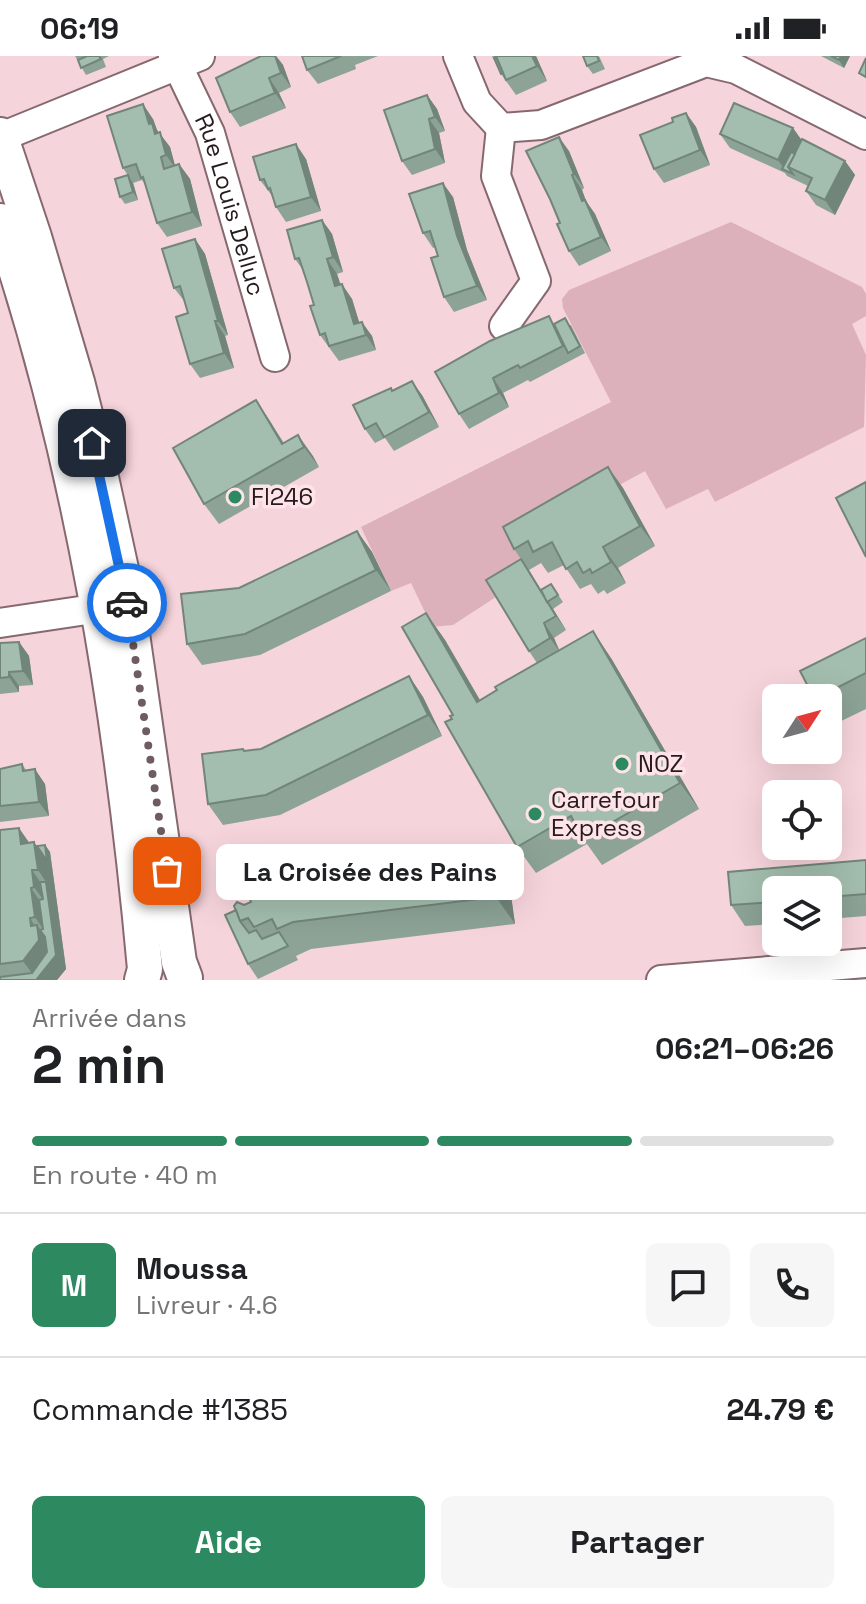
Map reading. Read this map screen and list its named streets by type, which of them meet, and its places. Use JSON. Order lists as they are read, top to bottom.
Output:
{
  "streets": {
    "street": ["Rue Louis Delluc"]
  },
  "places": [
    "Fl246",
    "NOZ",
    "Carrefour Express",
    "La Croisée des Pains"
  ],
  "north": "top right",
  "page": {
    "status": "06:19",
    "bubble": "La Croisée des Pains",
    "heading": ["2 min", "Arrivée dans", "06:21–06:26"],
    "panel": [
      "Moussa",
      "Livreur · 4.6",
      "Commande #1385",
      "24.79 €"
    ],
    "bar": "En route · 40 m",
    "round": "M",
    "buttons": ["Aide", "Partager"]
  }
}
